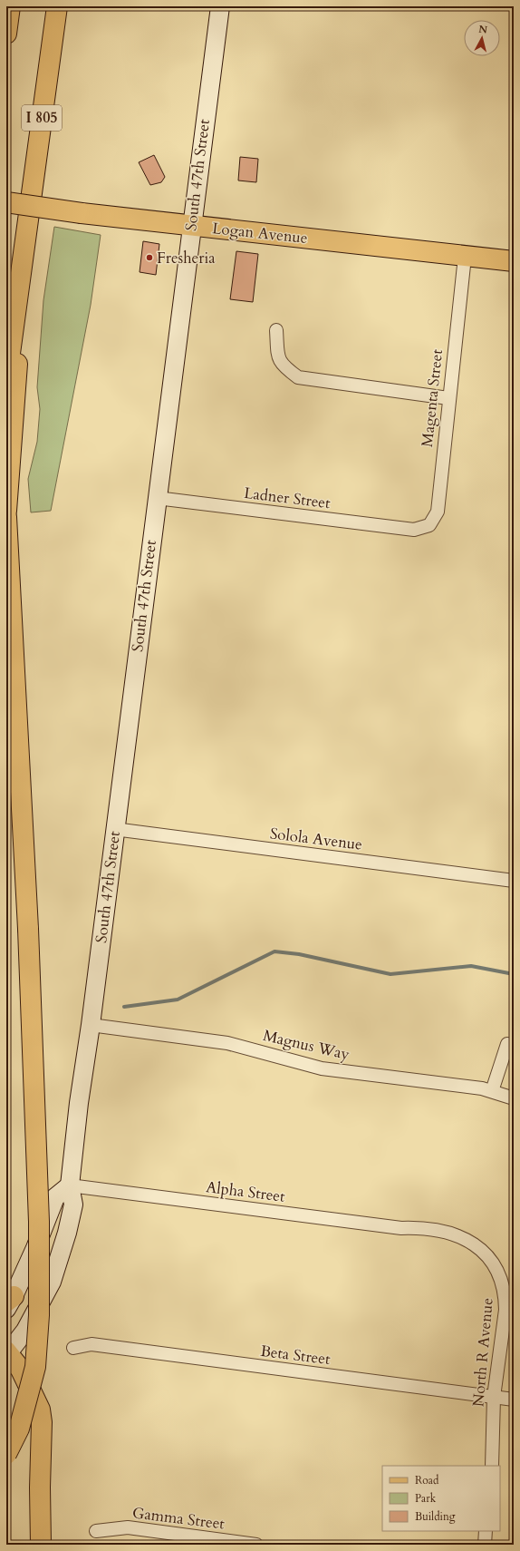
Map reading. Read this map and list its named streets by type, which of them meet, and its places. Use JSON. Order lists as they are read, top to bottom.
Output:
{
  "streets": {
    "main road": ["I 805", "South 47th Street", "Logan Avenue"],
    "street": [
      "Magenta Street",
      "Ladner Street",
      "Solola Avenue",
      "Magnus Way",
      "Alpha Street",
      "North R Avenue",
      "Beta Street",
      "Gamma Street"
    ]
  },
  "crossings": [
    ["South 47th Street", "Logan Avenue"],
    ["South 47th Street", "Ladner Street"],
    ["South 47th Street", "Solola Avenue"],
    ["South 47th Street", "Magnus Way"],
    ["South 47th Street", "Alpha Street"],
    ["Logan Avenue", "Magenta Street"],
    ["Magenta Street", "Ladner Street"],
    ["Alpha Street", "North R Avenue"],
    ["North R Avenue", "Beta Street"]
  ],
  "places": ["Fresheria"],
  "legend": ["Road", "Park", "Building"],
  "north": "top"
}
